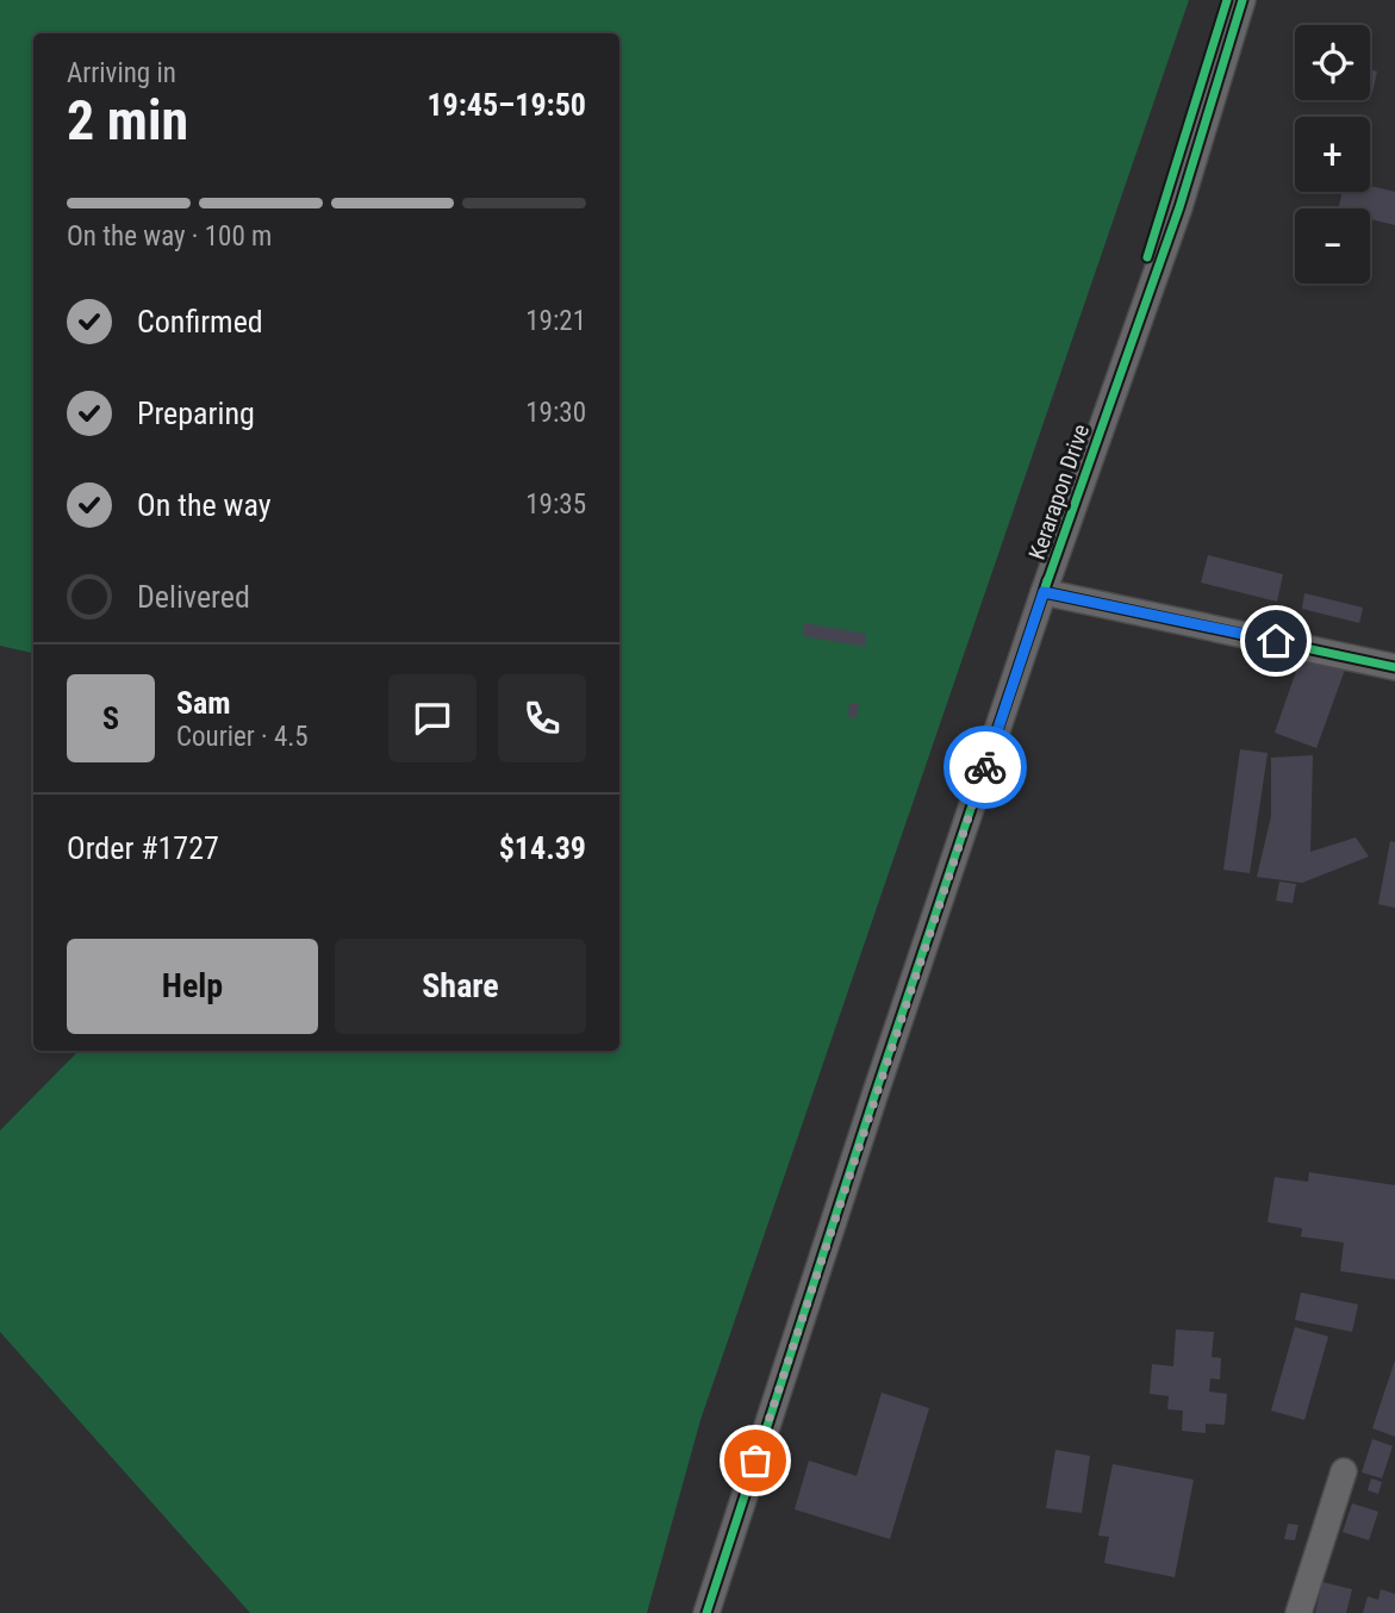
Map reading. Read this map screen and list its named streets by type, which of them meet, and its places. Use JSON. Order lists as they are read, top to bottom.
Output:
{
  "streets": {
    "street": ["Kerarapon Drive"]
  },
  "page": {
    "map_buttons": ["+", "−"],
    "heading": ["2 min", "Arriving in", "19:45–19:50"],
    "panel": [
      "Sam",
      "Courier · 4.5",
      "Order #1727",
      "$14.39"
    ],
    "bar": "On the way · 100 m",
    "list": [
      ["Confirmed", "19:21"],
      ["Preparing", "19:30"],
      ["On the way", "19:35"],
      "Delivered"
    ],
    "round": "S",
    "buttons": ["Help", "Share"]
  }
}
